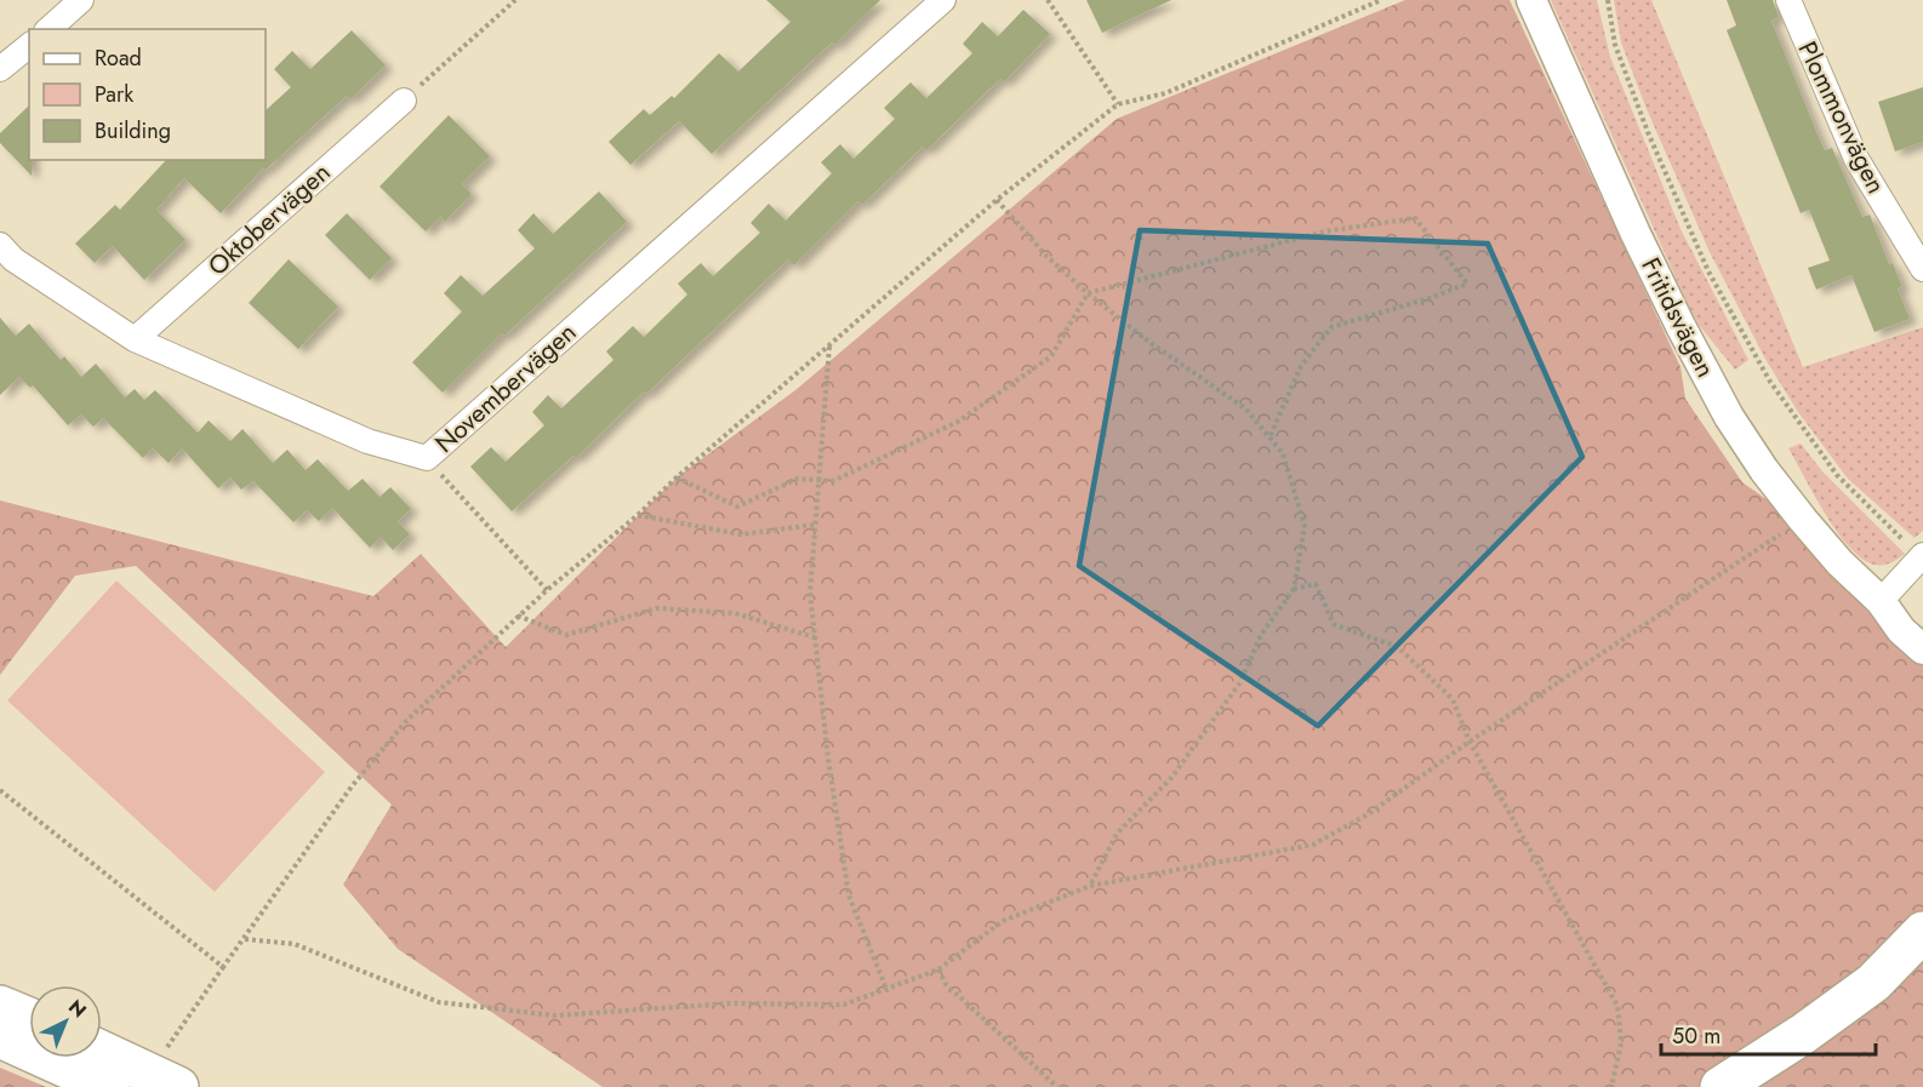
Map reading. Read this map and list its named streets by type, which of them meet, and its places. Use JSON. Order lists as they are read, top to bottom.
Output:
{
  "streets": {
    "street": [
      "Plommonvägen",
      "Oktobervägen",
      "Fritidsvägen",
      "Novembervägen"
    ]
  },
  "crossings": [
    ["Oktobervägen", "Novembervägen"]
  ],
  "legend": ["Road", "Park", "Building"],
  "scale_bar": "50 m",
  "north": "top right"
}
